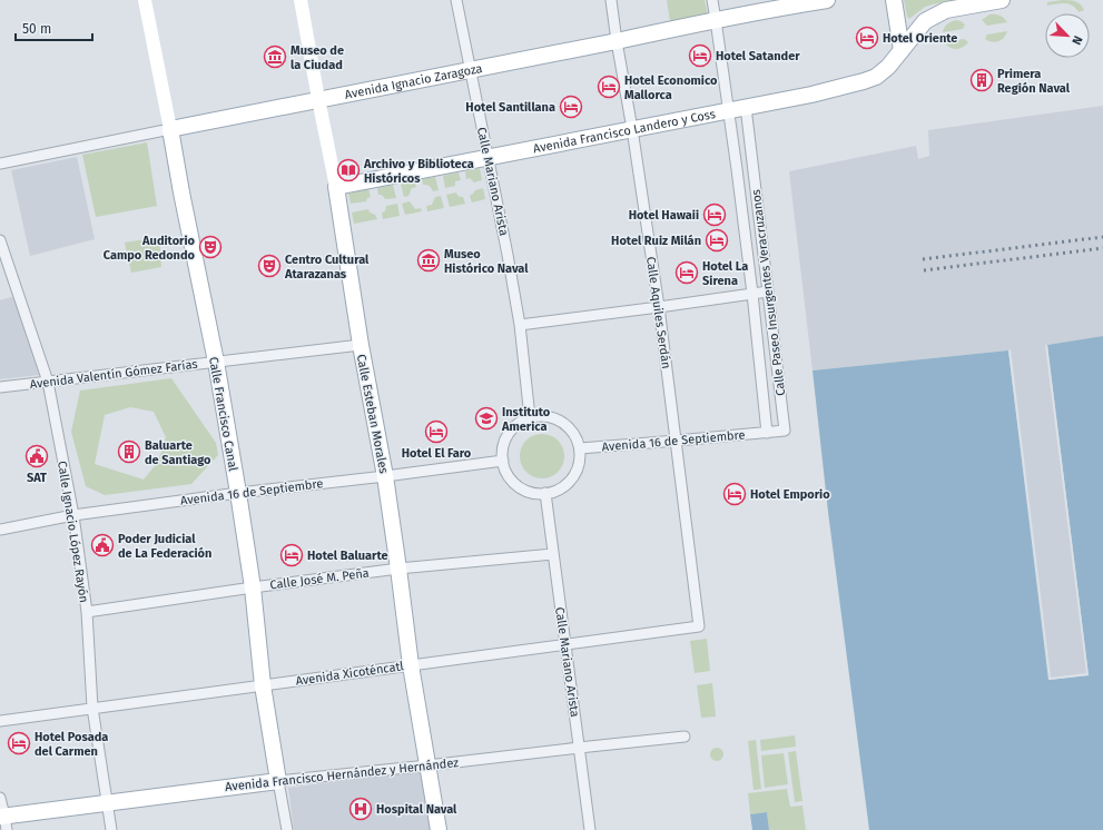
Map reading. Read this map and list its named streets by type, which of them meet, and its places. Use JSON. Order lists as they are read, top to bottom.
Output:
{
  "streets": {
    "main road": [
      "Avenida Ignacio Zaragoza",
      "Avenida Francisco Landero y Coss",
      "Calle Francisco Canal",
      "Calle Esteban Morales",
      "Avenida Francisco Hernández y Hernández"
    ],
    "street": [
      "Calle Mariano Arista",
      "Calle Paseo Insurgentes Veracruzanos",
      "Calle Aquiles Serdán",
      "Avenida Valentín Gómez Farías",
      "Avenida 16 de Septiembre",
      "Calle Ignacio López Rayón",
      "Calle José M. Peña",
      "Avenida Xicoténcatl"
    ]
  },
  "crossings": [
    ["Avenida Ignacio Zaragoza", "Calle Mariano Arista"],
    ["Avenida Ignacio Zaragoza", "Calle Paseo Insurgentes Veracruzanos"],
    ["Avenida Ignacio Zaragoza", "Calle Aquiles Serdán"],
    ["Avenida Ignacio Zaragoza", "Calle Francisco Canal"],
    ["Avenida Ignacio Zaragoza", "Calle Esteban Morales"],
    ["Avenida Francisco Landero y Coss", "Calle Mariano Arista"],
    ["Avenida Francisco Landero y Coss", "Calle Paseo Insurgentes Veracruzanos"],
    ["Avenida Francisco Landero y Coss", "Calle Aquiles Serdán"],
    ["Avenida Francisco Landero y Coss", "Calle Esteban Morales"],
    ["Calle Mariano Arista", "Avenida 16 de Septiembre"],
    ["Calle Mariano Arista", "Calle José M. Peña"],
    ["Calle Mariano Arista", "Avenida Xicoténcatl"],
    ["Calle Mariano Arista", "Avenida Francisco Hernández y Hernández"],
    ["Calle Paseo Insurgentes Veracruzanos", "Avenida 16 de Septiembre"],
    ["Calle Aquiles Serdán", "Avenida 16 de Septiembre"],
    ["Calle Aquiles Serdán", "Avenida Xicoténcatl"],
    ["Avenida Valentín Gómez Farías", "Calle Francisco Canal"],
    ["Avenida Valentín Gómez Farías", "Calle Esteban Morales"],
    ["Avenida Valentín Gómez Farías", "Calle Ignacio López Rayón"],
    ["Calle Francisco Canal", "Avenida 16 de Septiembre"],
    ["Calle Francisco Canal", "Calle José M. Peña"],
    ["Calle Francisco Canal", "Avenida Xicoténcatl"],
    ["Calle Francisco Canal", "Avenida Francisco Hernández y Hernández"],
    ["Calle Esteban Morales", "Avenida 16 de Septiembre"],
    ["Calle Esteban Morales", "Calle José M. Peña"],
    ["Calle Esteban Morales", "Avenida Xicoténcatl"],
    ["Calle Esteban Morales", "Avenida Francisco Hernández y Hernández"],
    ["Avenida 16 de Septiembre", "Calle Ignacio López Rayón"],
    ["Calle Ignacio López Rayón", "Calle José M. Peña"],
    ["Calle Ignacio López Rayón", "Avenida Xicoténcatl"],
    ["Calle Ignacio López Rayón", "Avenida Francisco Hernández y Hernández"]
  ],
  "places": {
    "hotel": [
      "Hotel Oriente",
      "Hotel Satander",
      "Hotel Economico Mallorca",
      "Hotel Santillana",
      "Hotel Hawaii",
      "Hotel Ruiz Milán",
      "Hotel La Sirena",
      "Hotel El Faro",
      "Hotel Emporio",
      "Hotel Baluarte",
      "Hotel Posada del Carmen"
    ],
    "museum": ["Museo de la Ciudad", "Museo Histórico Naval"],
    "building": ["Primera Región Naval", "Baluarte de Santiago"],
    "library": ["Archivo y Biblioteca Históricos"],
    "theatre": ["Auditorio Campo Redondo", "Centro Cultural Atarazanas"],
    "school or university": ["Instituto America"],
    "public building": ["SAT", "Poder Judicial de La Federación"],
    "hospital": ["Hospital Naval"]
  },
  "scale_bar": "50 m",
  "north": "bottom right"
}
